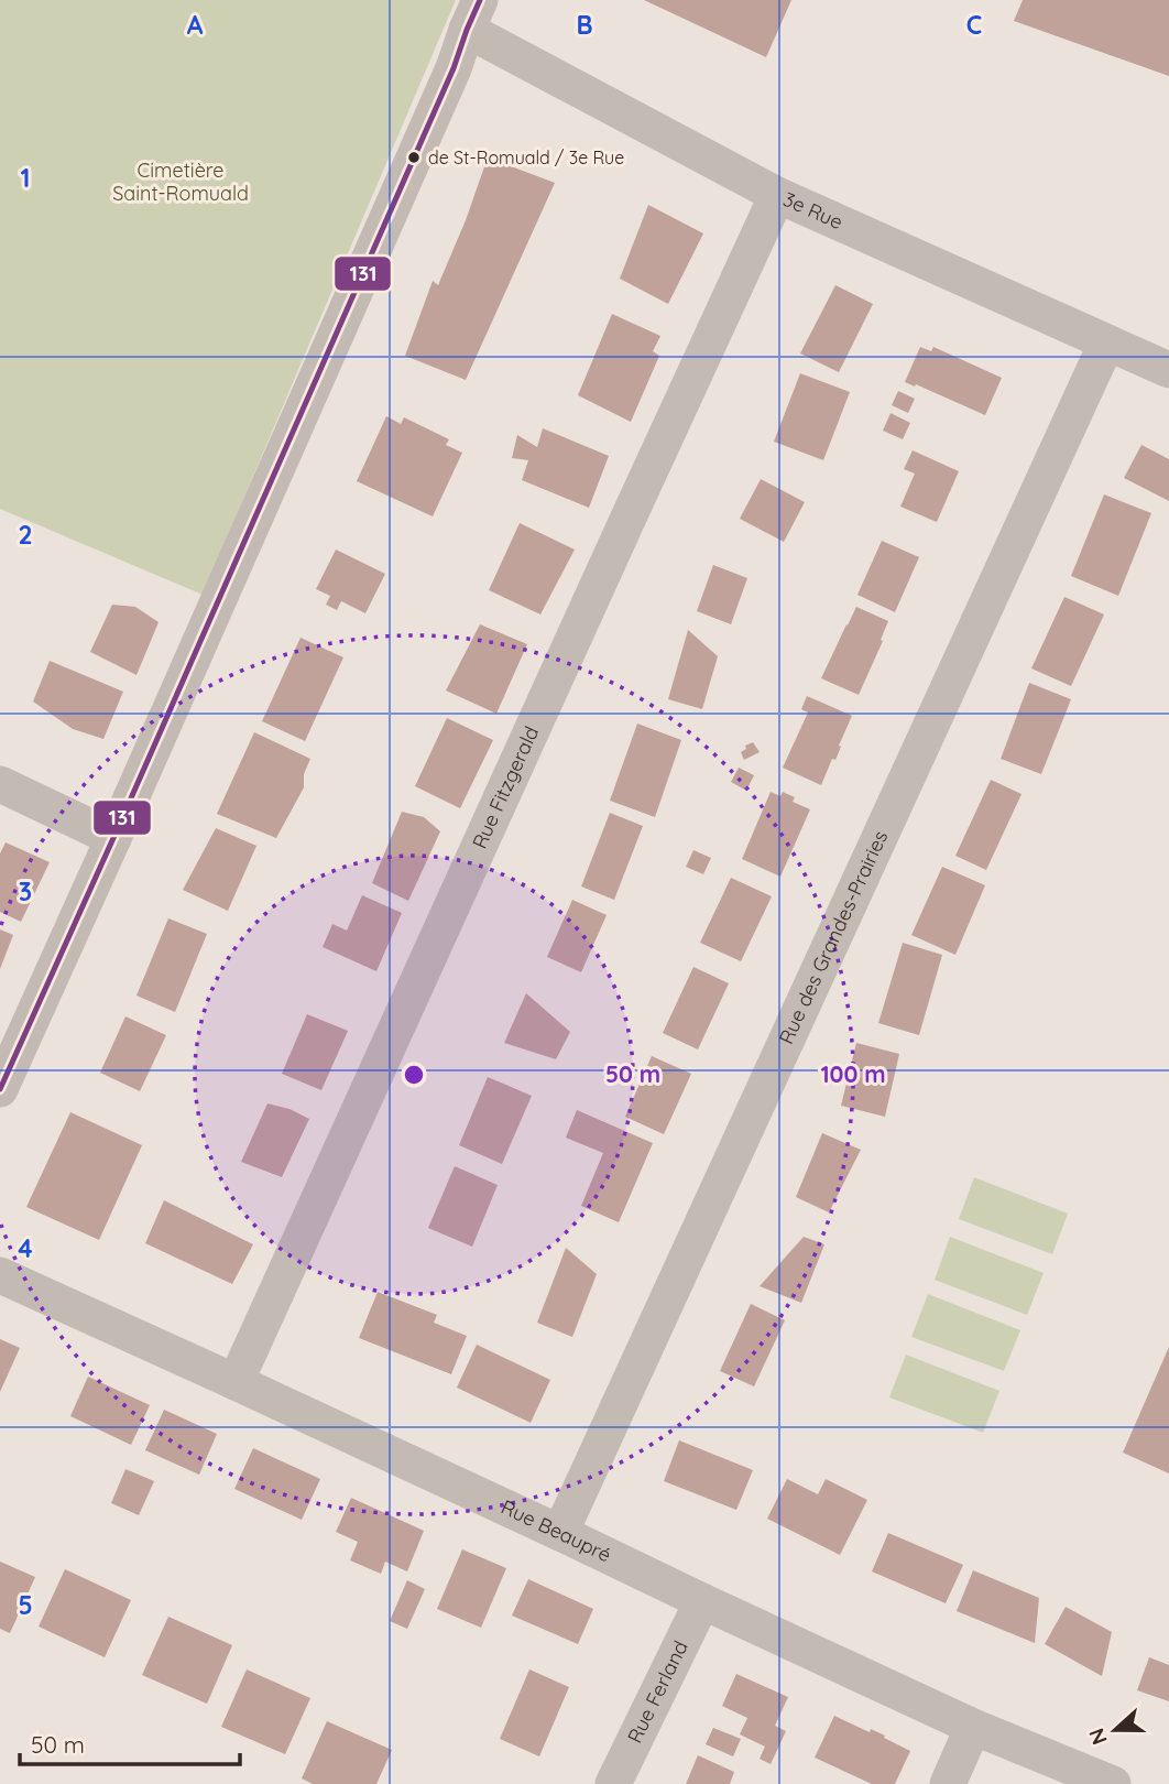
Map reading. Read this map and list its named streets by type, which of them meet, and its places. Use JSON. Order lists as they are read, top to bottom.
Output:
{
  "streets": {
    "street": [
      "3e Rue",
      "Rue Fitzgerald",
      "Rue des Grandes-Prairies",
      "Rue Beaupré",
      "Rue Ferland"
    ]
  },
  "crossings": [
    ["3e Rue", "Rue Fitzgerald"],
    ["3e Rue", "Rue des Grandes-Prairies"],
    ["Rue Fitzgerald", "Rue Beaupré"],
    ["Rue des Grandes-Prairies", "Rue Beaupré"],
    ["Rue Beaupré", "Rue Ferland"]
  ],
  "parks": ["Cimetière Saint-Romuald"],
  "places": ["de St-Romuald / 3e Rue"],
  "lines": ["transit line 131"],
  "scale_bar": "50 m",
  "north": "left",
  "grid": {
    "columns": ["A", "B", "C"],
    "rows": [
      "1",
      "2",
      "3",
      "4",
      "5"
    ]
  },
  "rings": ["50 m", "100 m"]
}
